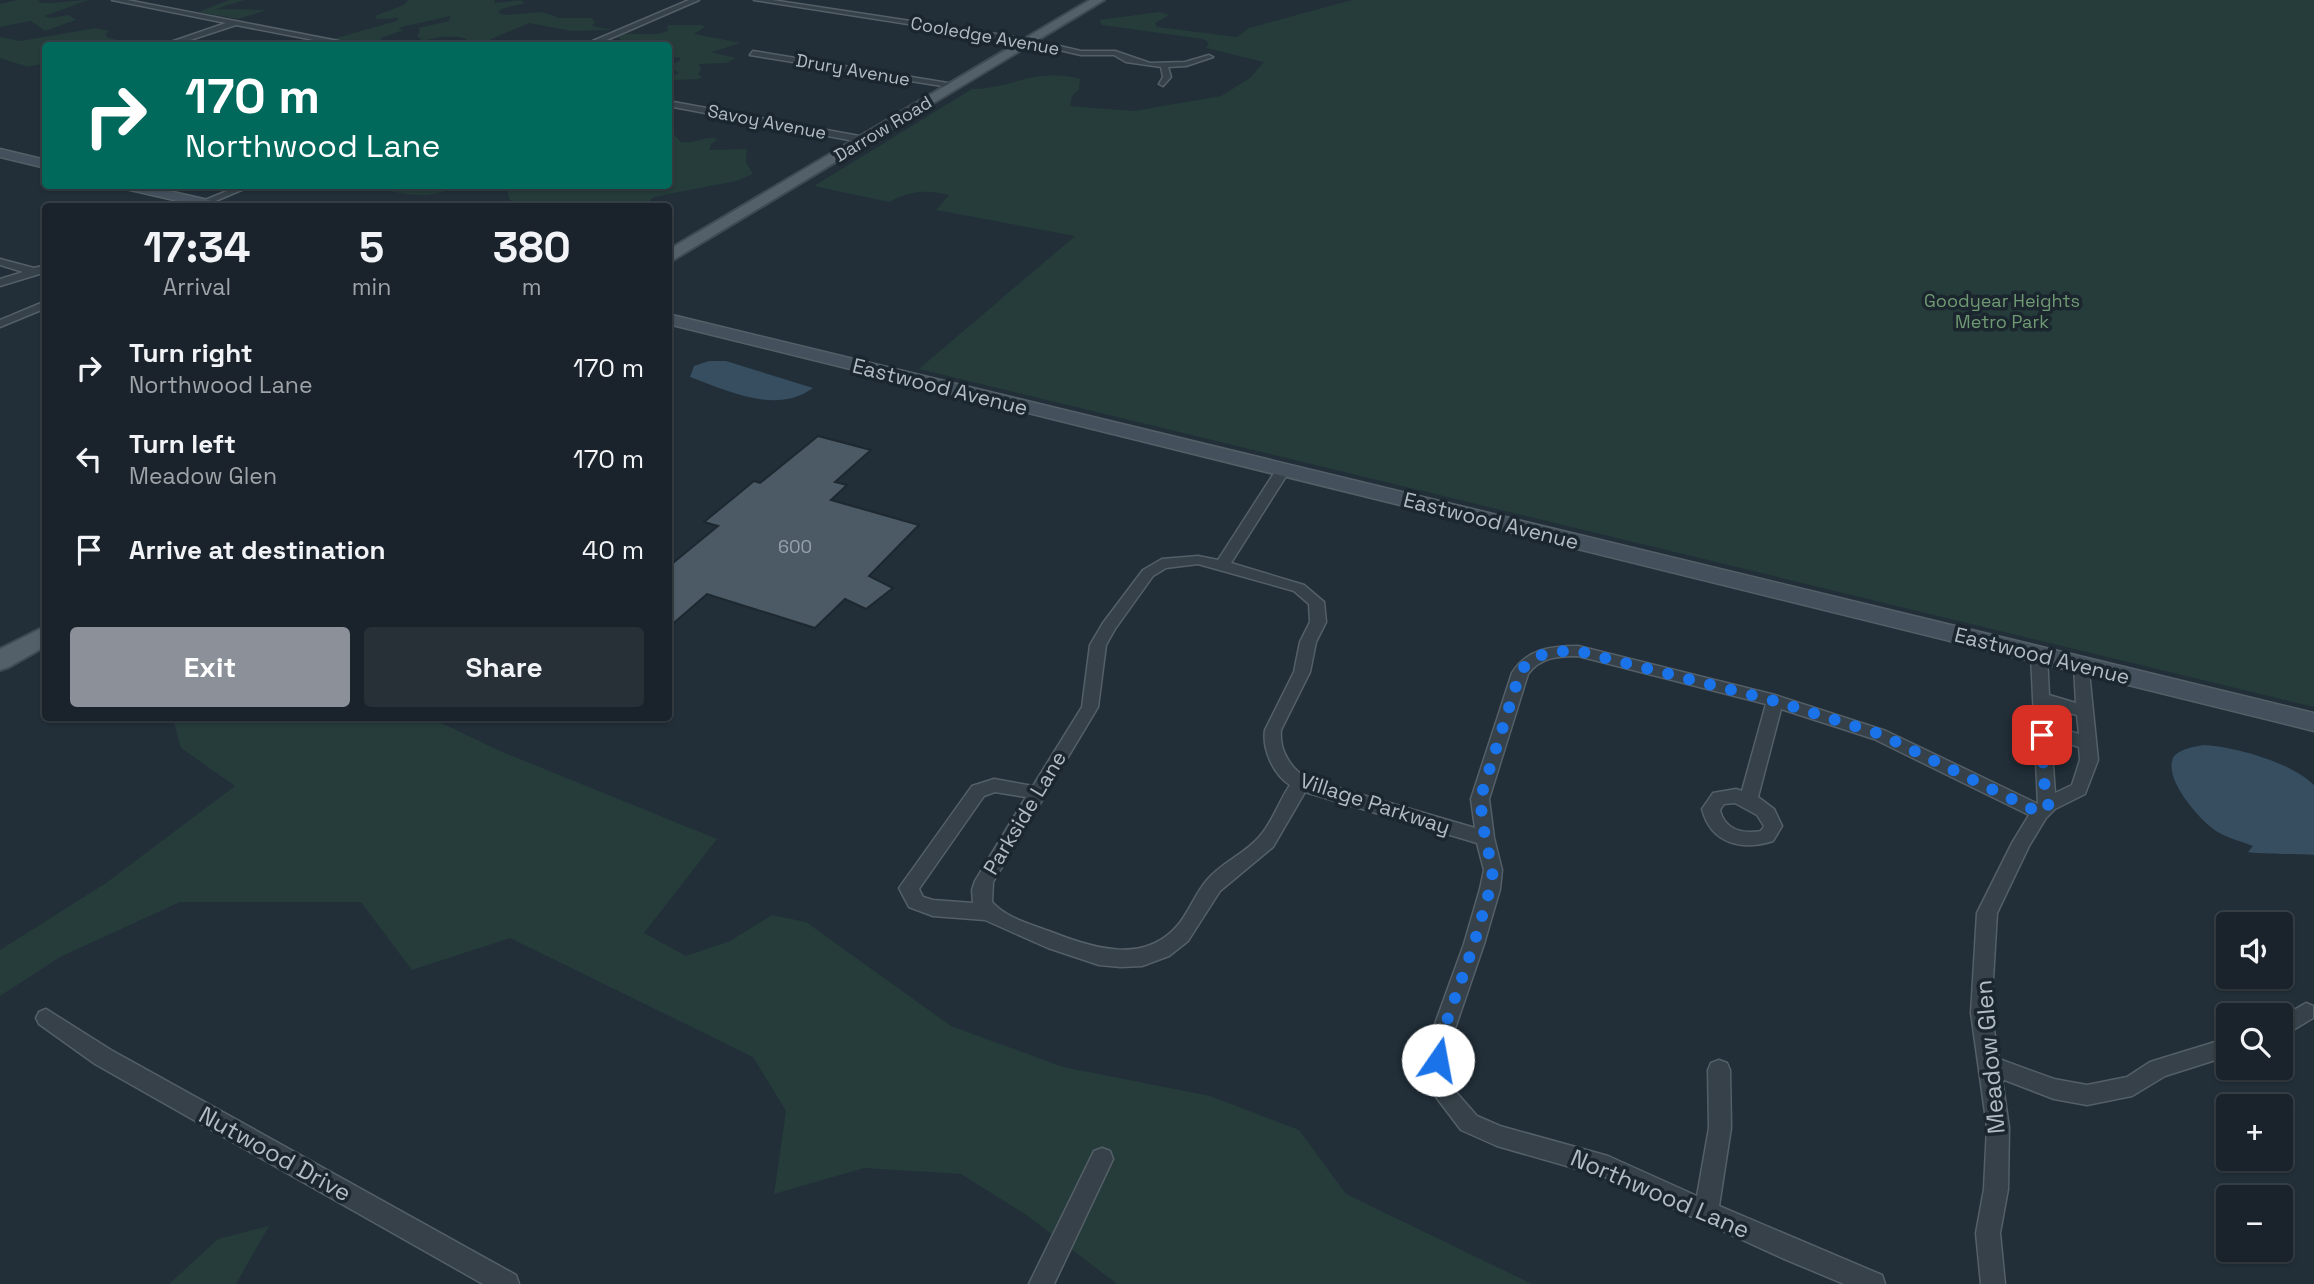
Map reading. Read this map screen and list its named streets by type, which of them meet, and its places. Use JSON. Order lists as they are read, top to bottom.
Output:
{
  "streets": {
    "main road": ["Darrow Road"],
    "street": [
      "Cooledge Avenue",
      "Drury Avenue",
      "Savoy Avenue",
      "Eastwood Avenue",
      "Village Parkway",
      "Parkside Lane",
      "Meadow Glen",
      "Nutwood Drive",
      "Northwood Lane"
    ]
  },
  "crossings": [
    ["Cooledge Avenue", "Darrow Road"],
    ["Drury Avenue", "Darrow Road"],
    ["Savoy Avenue", "Darrow Road"],
    ["Eastwood Avenue", "Meadow Glen"],
    ["Village Parkway", "Parkside Lane"],
    ["Village Parkway", "Northwood Lane"],
    ["Meadow Glen", "Northwood Lane"]
  ],
  "parks": ["Goodyear Heights Metro Park"],
  "house_numbers": ["600"],
  "page": {
    "turn": ["170 m", "Northwood Lane"],
    "eta": [
      "17:34",
      "Arrival",
      "5",
      "min",
      "380",
      "m"
    ],
    "list": [
      {
        "name": "Turn right",
        "note": "Northwood Lane",
        "value": "170 m"
      },
      {
        "name": "Turn left",
        "note": "Meadow Glen",
        "value": "170 m"
      },
      {
        "name": "Arrive at destination",
        "value": "40 m"
      }
    ],
    "buttons": ["Exit", "Share"],
    "map_buttons": ["+", "−"]
  }
}
